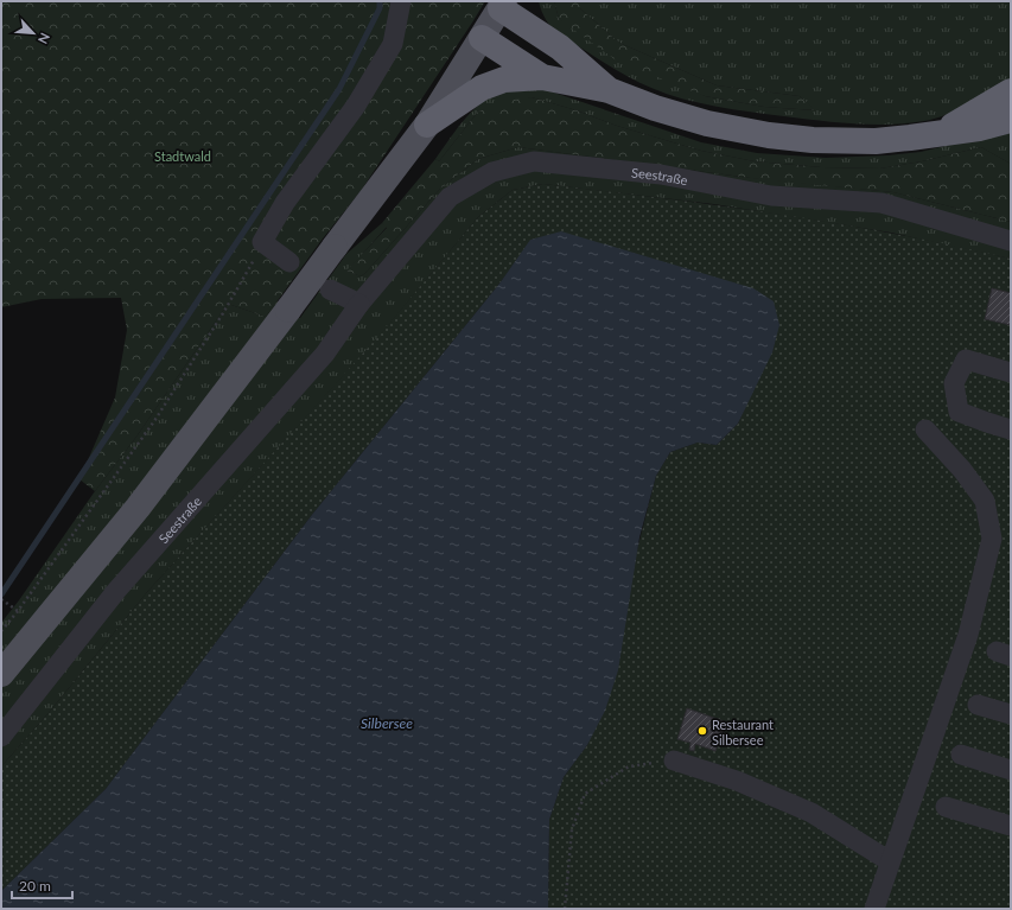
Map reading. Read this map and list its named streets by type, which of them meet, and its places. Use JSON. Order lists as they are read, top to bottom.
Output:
{
  "streets": {
    "street": ["Seestraße"]
  },
  "water": ["Silbersee"],
  "parks": ["Stadtwald"],
  "places": ["Restaurant Silbersee"],
  "scale_bar": "20 m",
  "north": "bottom right"
}
